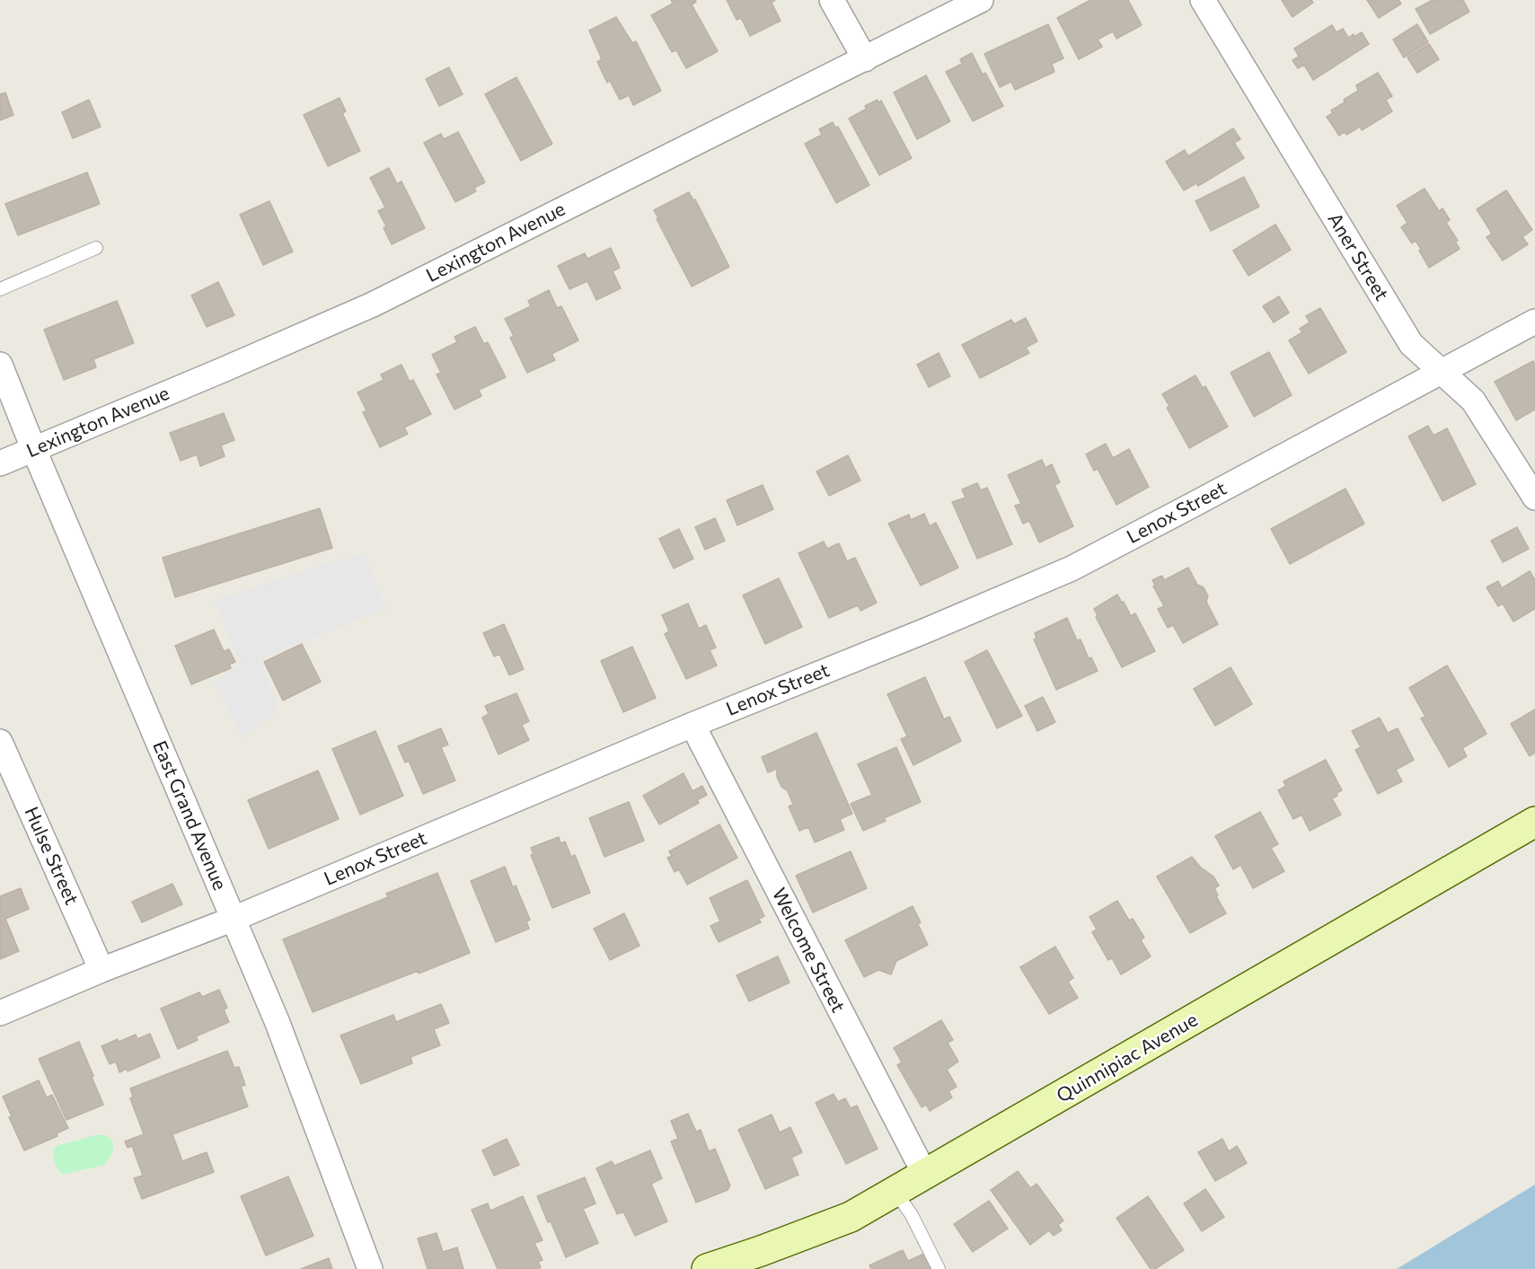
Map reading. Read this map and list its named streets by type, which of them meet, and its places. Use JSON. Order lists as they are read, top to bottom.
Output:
{
  "streets": {
    "main road": ["Quinnipiac Avenue"],
    "street": [
      "Lexington Avenue",
      "Aner Street",
      "Lenox Street",
      "East Grand Avenue",
      "Hulse Street",
      "Welcome Street"
    ]
  },
  "crossings": [
    ["Lexington Avenue", "East Grand Avenue"],
    ["Aner Street", "Lenox Street"],
    ["Lenox Street", "East Grand Avenue"],
    ["Lenox Street", "Hulse Street"],
    ["Lenox Street", "Welcome Street"],
    ["Welcome Street", "Quinnipiac Avenue"]
  ]
}
